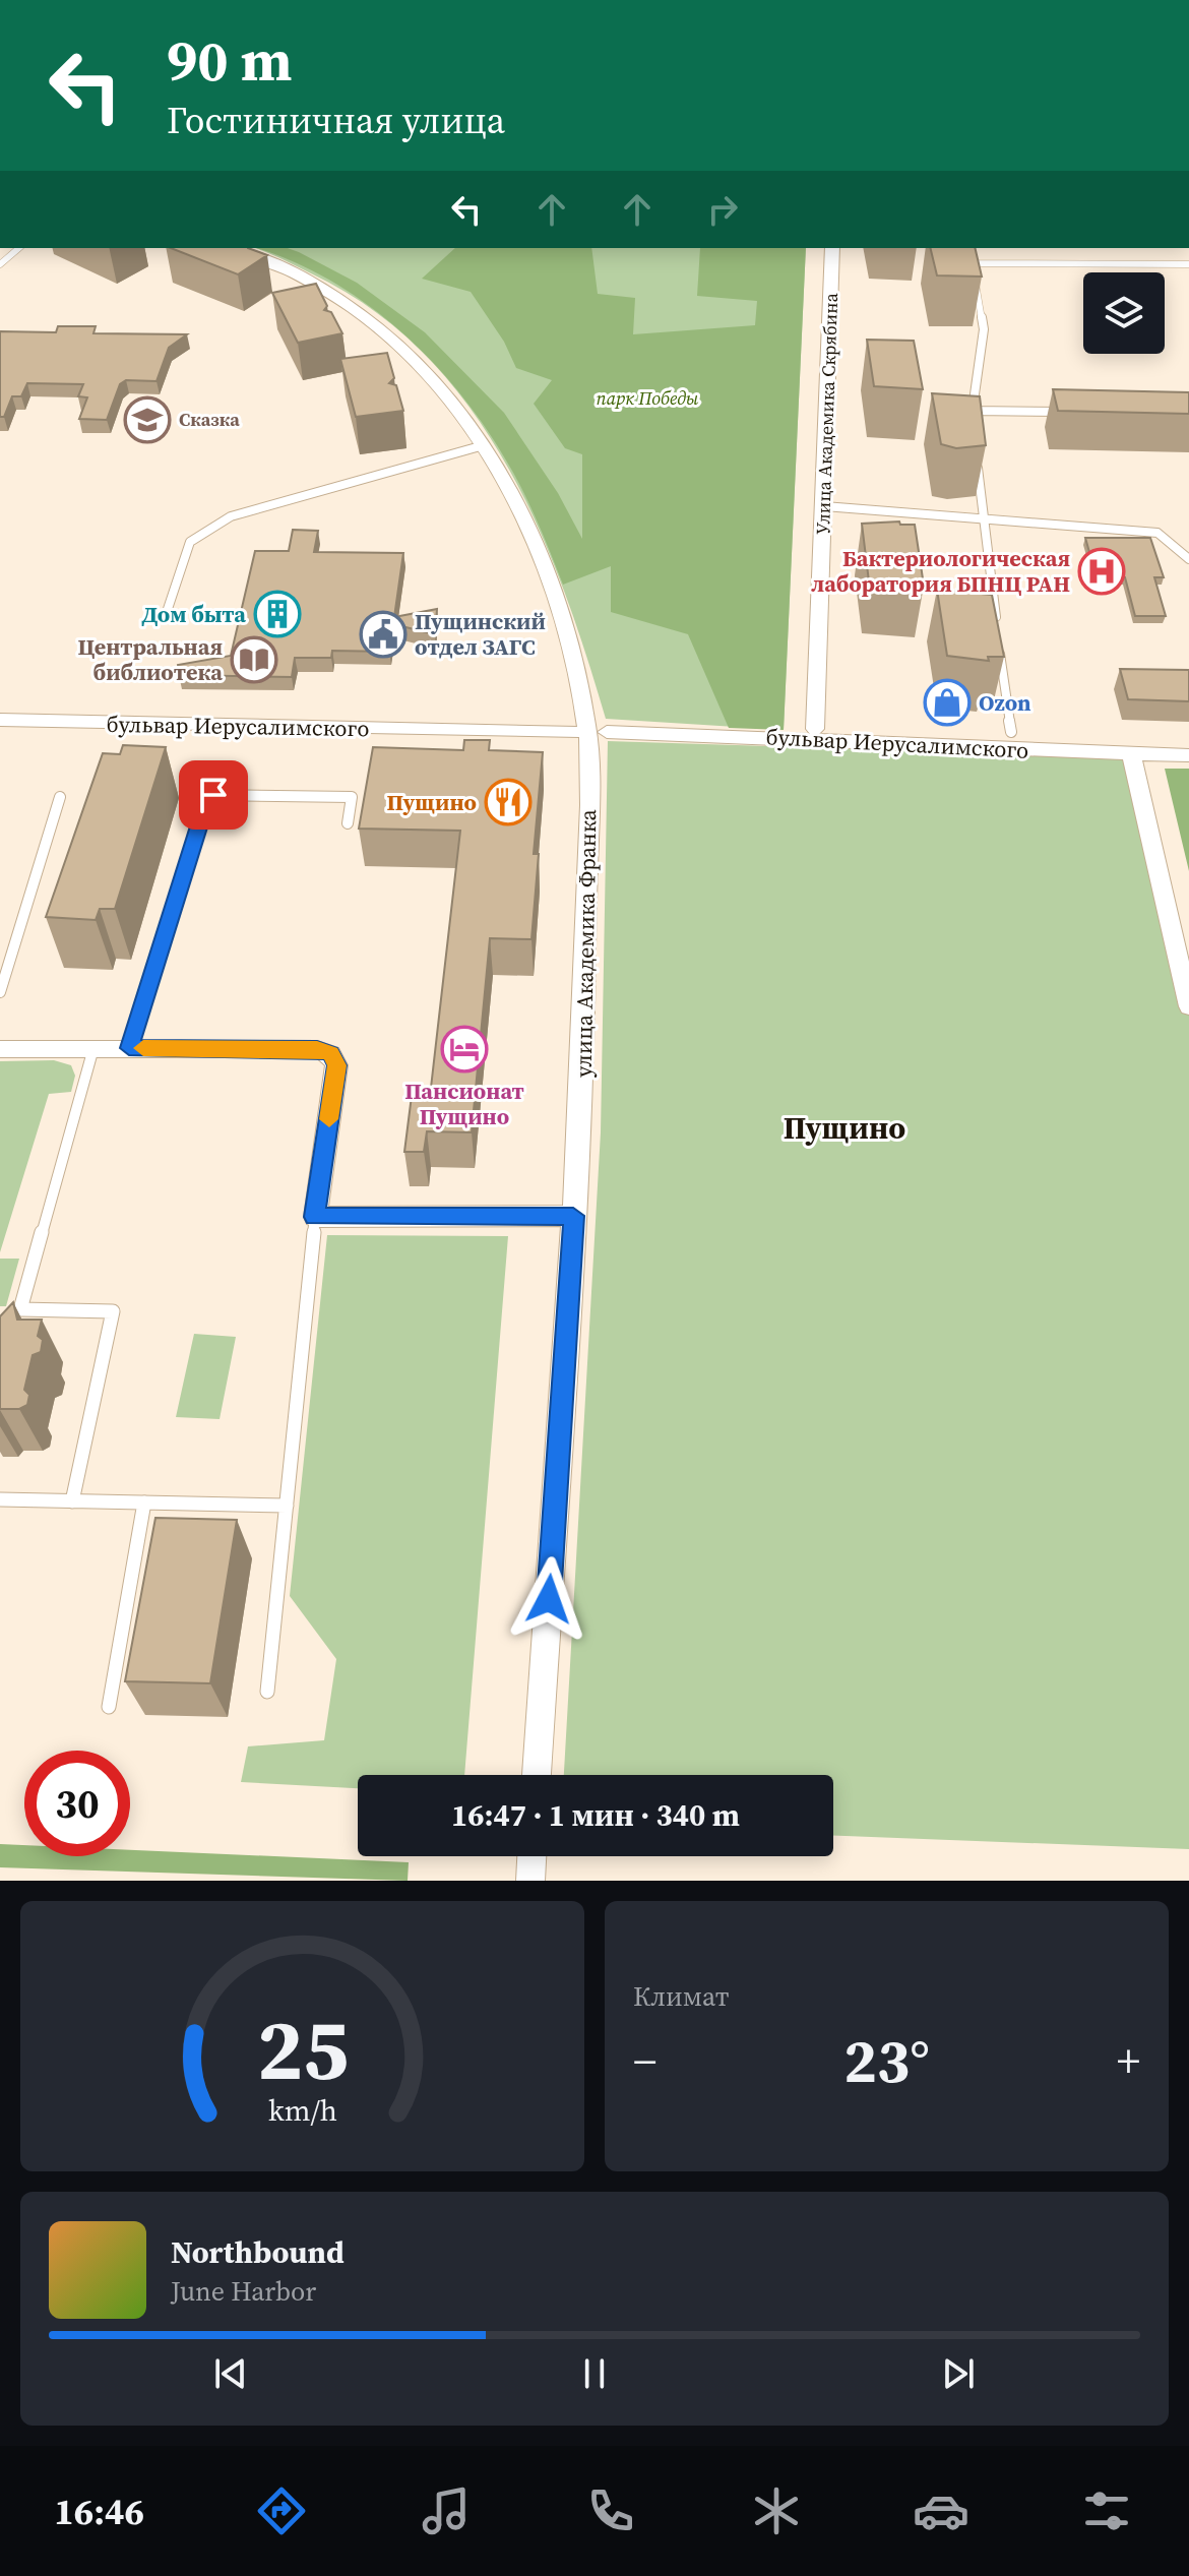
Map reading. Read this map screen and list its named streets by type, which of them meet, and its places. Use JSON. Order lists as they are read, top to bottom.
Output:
{
  "streets": {
    "street": ["Улица Академика Скрябина", "бульвар Иерусалимского", "улица Академика Франка"]
  },
  "districts": ["Пущино"],
  "parks": ["парк Победы"],
  "places": {
    "school or university": ["Сказка"],
    "hospital": ["Бактериологическая лаборатория БПНЦ РАН"],
    "building": ["Дом быта"],
    "public building": ["Пущинский отдел ЗАГС"],
    "library": ["Центральная библиотека"],
    "shop": ["Ozon"],
    "restaurant": ["Пущино"],
    "hotel": ["Пансионат Пущино"]
  },
  "page": {
    "turn": ["90 m", "Гостиничная улица"],
    "limit": "30",
    "trip": "16:47 · 1 мин · 340 m",
    "tile": "Климат",
    "heat": ["−", "23°", "+"],
    "song": ["Northbound", "June Harbor"],
    "tabs": "16:46",
    "gauge": ["25", "km/h"]
  }
}
